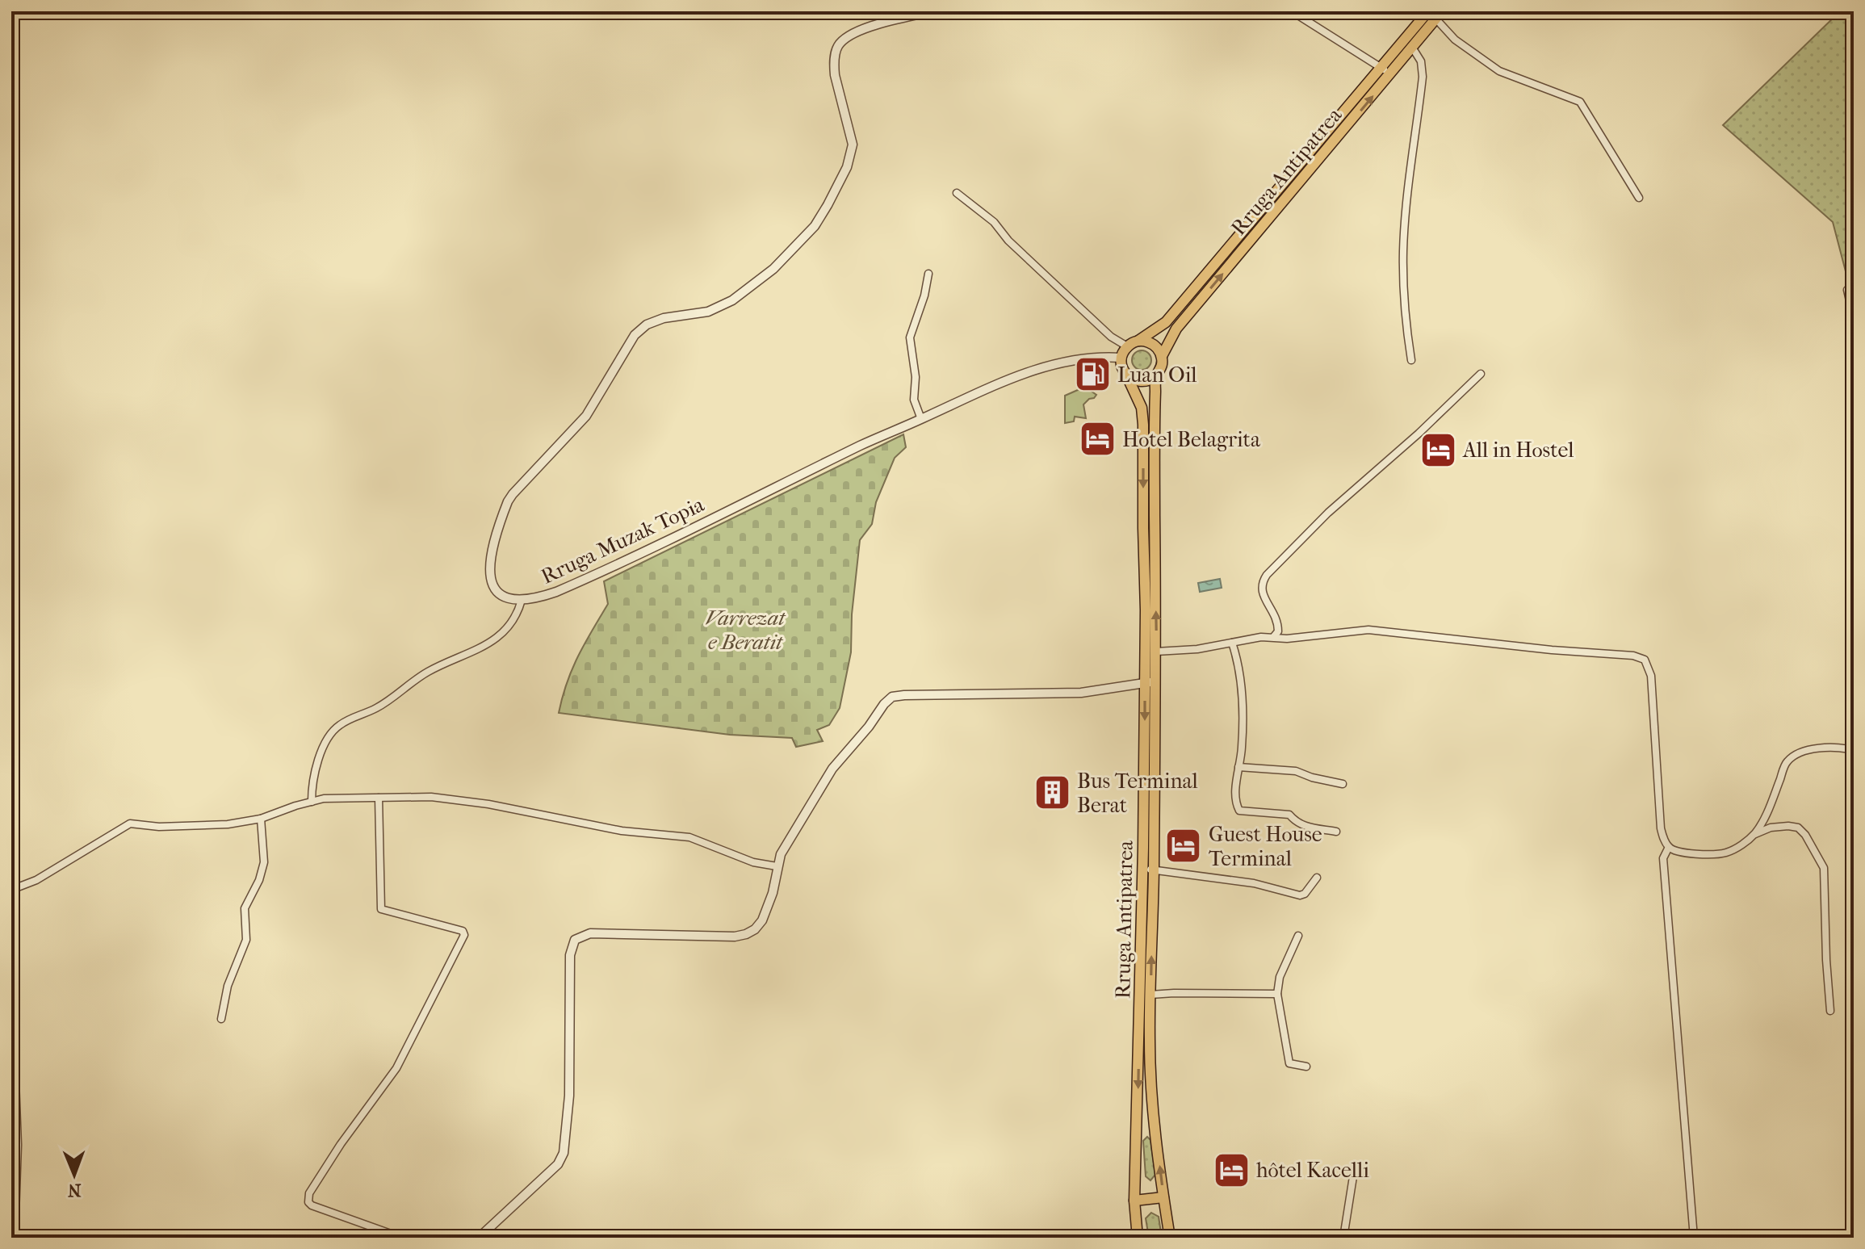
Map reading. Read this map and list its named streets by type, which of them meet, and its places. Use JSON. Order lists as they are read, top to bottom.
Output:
{
  "streets": {
    "main road": ["Rruga Antipatrea"],
    "street": ["Rruga Muzak Topia"]
  },
  "crossings": [
    ["Rruga Antipatrea", "Rruga Muzak Topia"]
  ],
  "parks": ["Varrezat e Beratit"],
  "places": {
    "fuel station": ["Luan Oil"],
    "hotel": [
      "Hotel Belagrita",
      "All in Hostel",
      "Guest House Terminal",
      "hôtel Kacelli"
    ],
    "building": ["Bus Terminal Berat"]
  },
  "north": "bottom"
}
